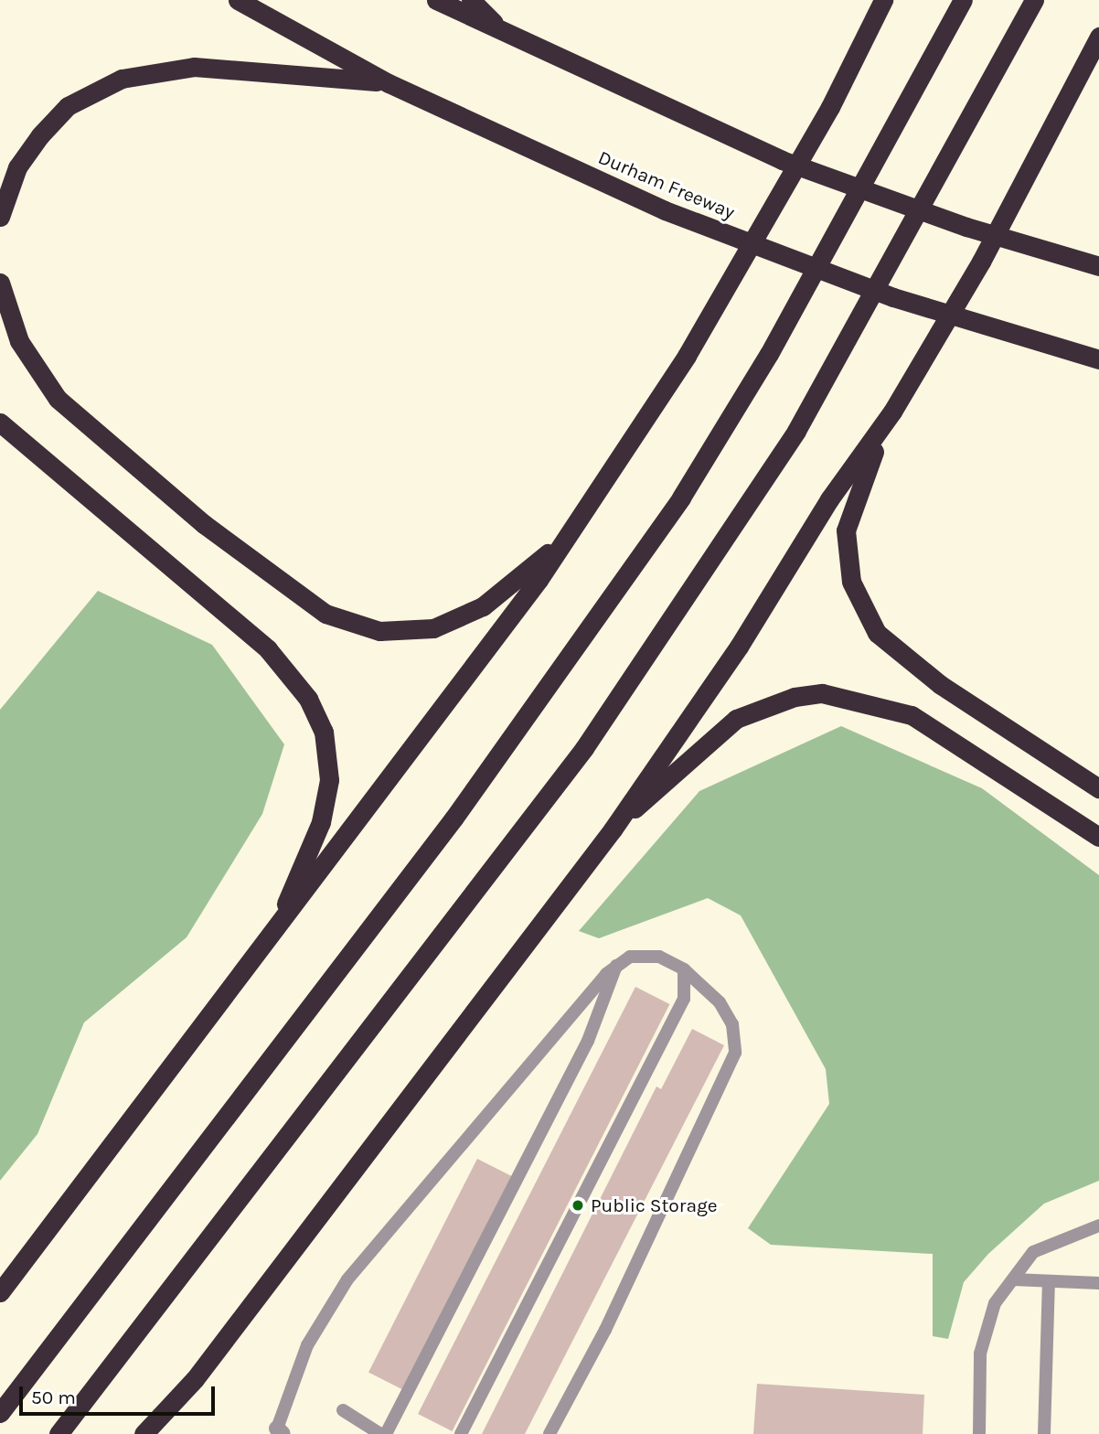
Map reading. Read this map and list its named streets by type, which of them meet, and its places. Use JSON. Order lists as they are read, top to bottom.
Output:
{
  "streets": {
    "highway": ["Durham Freeway"]
  },
  "places": ["Public Storage"],
  "scale_bar": "50 m"
}
